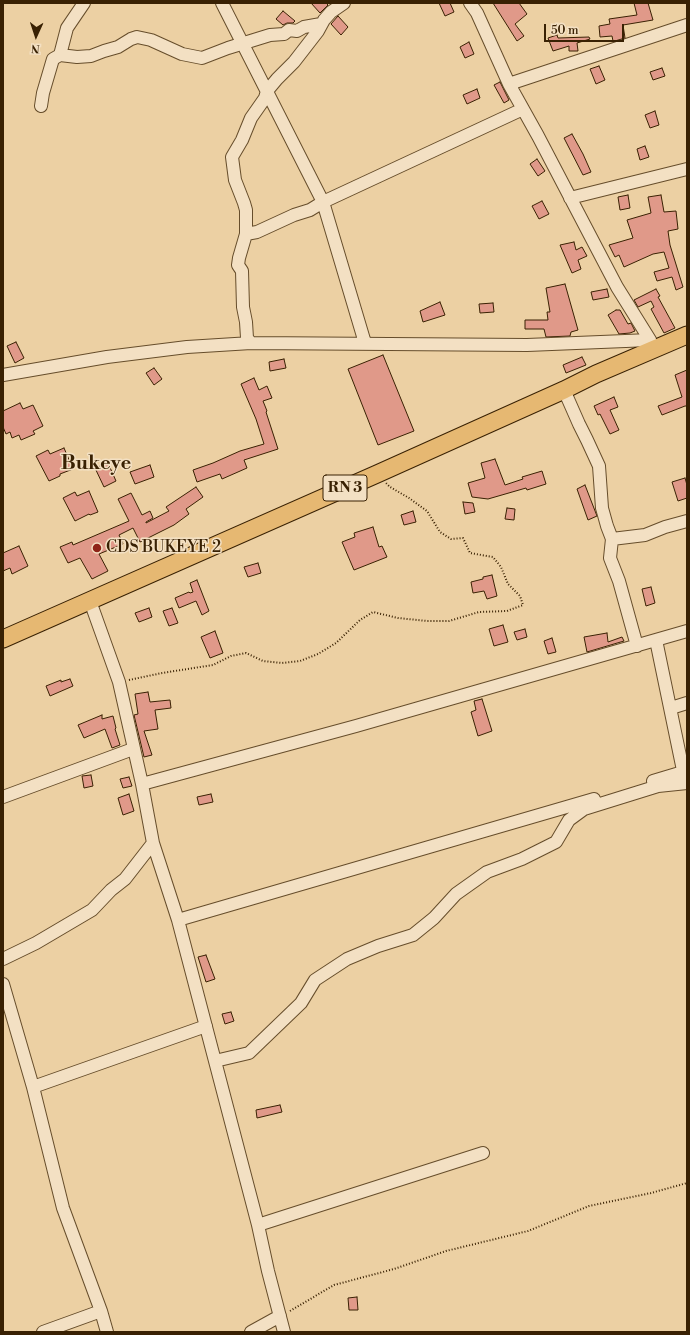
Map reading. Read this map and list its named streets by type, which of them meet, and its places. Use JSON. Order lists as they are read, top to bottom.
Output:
{
  "streets": {
    "highway": ["RN 3"]
  },
  "districts": ["Bukeye"],
  "places": ["CDS BUKEYE 2"],
  "scale_bar": "50 m",
  "north": "bottom"
}
